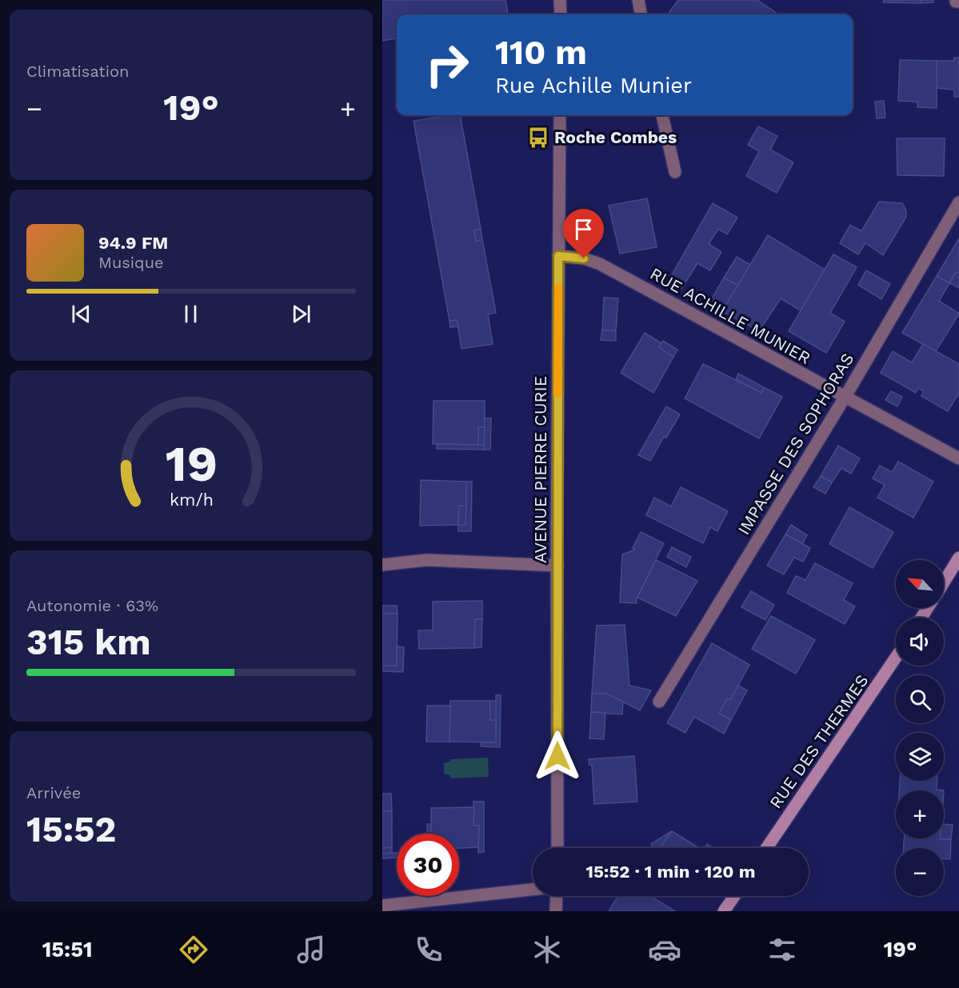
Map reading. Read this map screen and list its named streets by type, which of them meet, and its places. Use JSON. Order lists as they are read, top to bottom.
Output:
{
  "streets": {
    "main road": ["RUE DES THERMES"],
    "street": ["RUE ACHILLE MUNIER", "IMPASSE DES SOPHORAS", "AVENUE PIERRE CURIE"]
  },
  "crossings": [
    ["RUE ACHILLE MUNIER", "IMPASSE DES SOPHORAS"],
    ["RUE ACHILLE MUNIER", "AVENUE PIERRE CURIE"]
  ],
  "places": {
    "bus stop": ["Roche Combes"]
  },
  "north": "top left",
  "page": {
    "tile": [
      "Climatisation",
      ["Autonomie · 63%", "315 km"],
      ["Arrivée", "15:52"]
    ],
    "turn": ["110 m", "Rue Achille Munier"],
    "heat": ["−", "19°", "+"],
    "song": ["94.9 FM", "Musique"],
    "map_buttons": ["+", "−"],
    "limit": "30",
    "trip": "15:52 · 1 min · 120 m",
    "tabs": ["15:51", "19°"],
    "gauge": ["19", "km/h"]
  }
}
